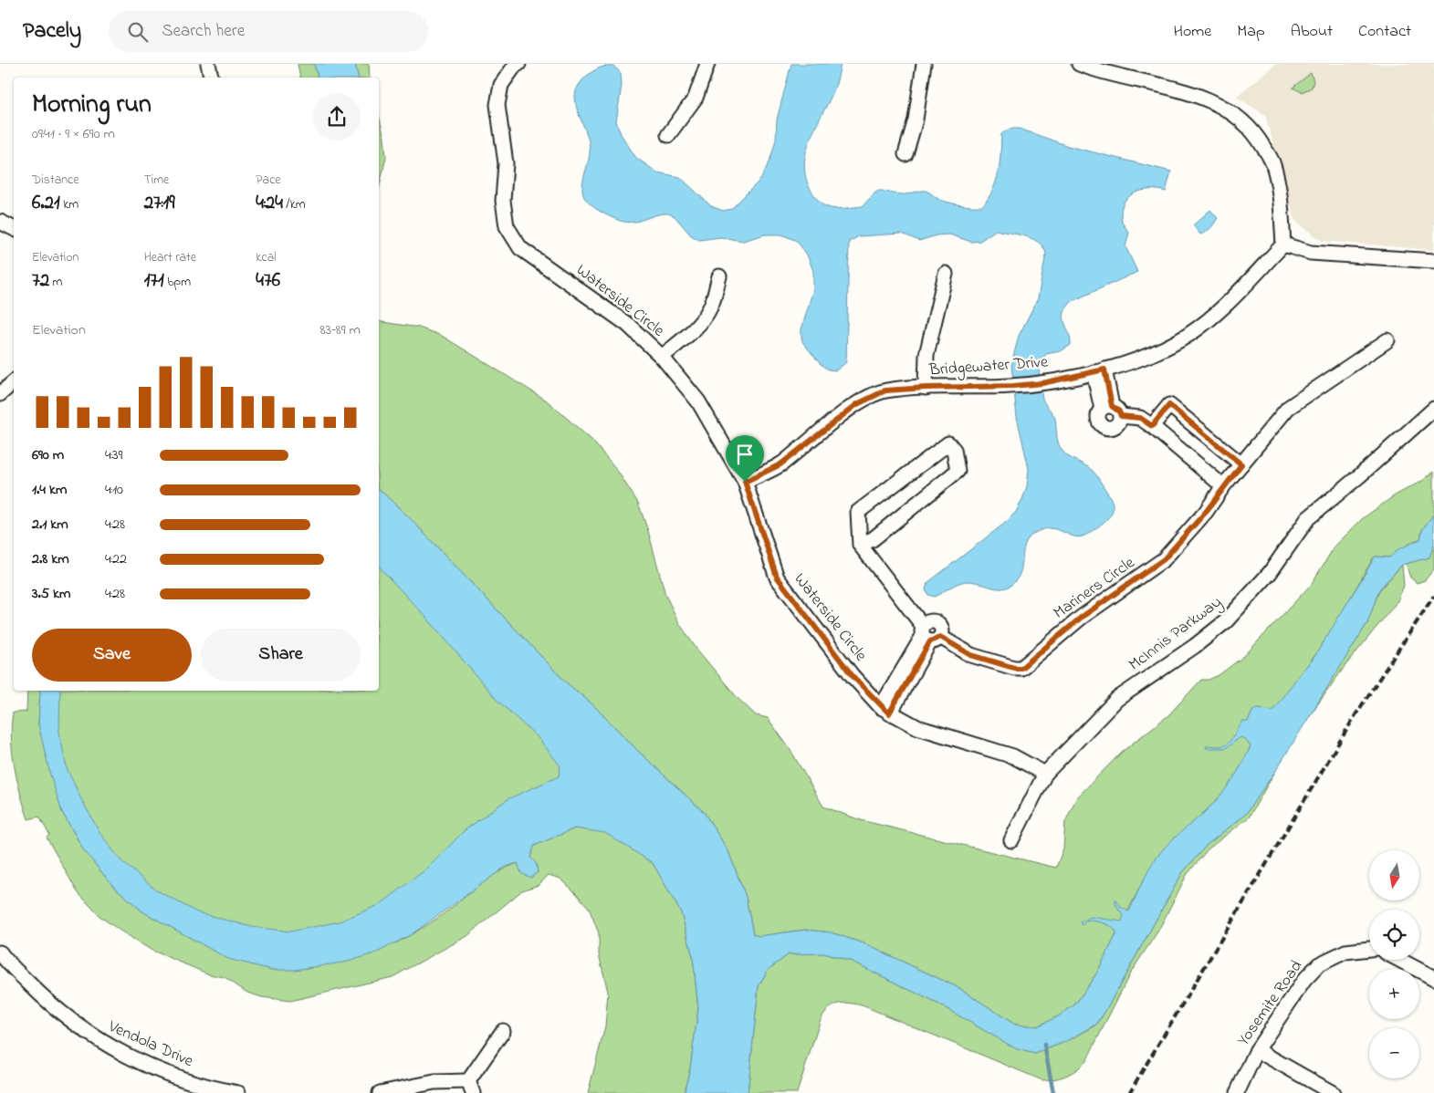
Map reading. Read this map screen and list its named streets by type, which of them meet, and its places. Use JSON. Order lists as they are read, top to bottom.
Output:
{
  "streets": {
    "street": [
      "Waterside Circle",
      "Bridgewater Drive",
      "Mariners Circle",
      "McInnis Parkway",
      "Yosemite Road",
      "Vendola Drive"
    ]
  },
  "crossings": [
    ["Waterside Circle", "Bridgewater Drive"],
    ["Waterside Circle", "McInnis Parkway"]
  ],
  "north": "bottom",
  "page": {
    "header": "Pacely",
    "search": "Search here",
    "nav": [
      "Home",
      "Map",
      "About",
      "Contact"
    ],
    "heading": ["Morning run", "09:41 · 9 × 690 m"],
    "stats": [
      ["Distance", "6.21 km"],
      ["Time", "27:19"],
      ["Pace", "4:24 /km"],
      ["Elevation", "72 m"],
      ["Heart rate", "171 bpm"],
      ["kcal", "476"]
    ],
    "chart": ["Elevation", "83–89 m"],
    "list": [
      {
        "name": "690 m",
        "note": "4:39"
      },
      {
        "name": "1.4 km",
        "note": "4:10"
      },
      {
        "name": "2.1 km",
        "note": "4:28"
      },
      {
        "name": "2.8 km",
        "note": "4:22"
      },
      {
        "name": "3.5 km",
        "note": "4:28"
      }
    ],
    "buttons": ["Save", "Share"],
    "map_buttons": ["+", "−"]
  }
}
